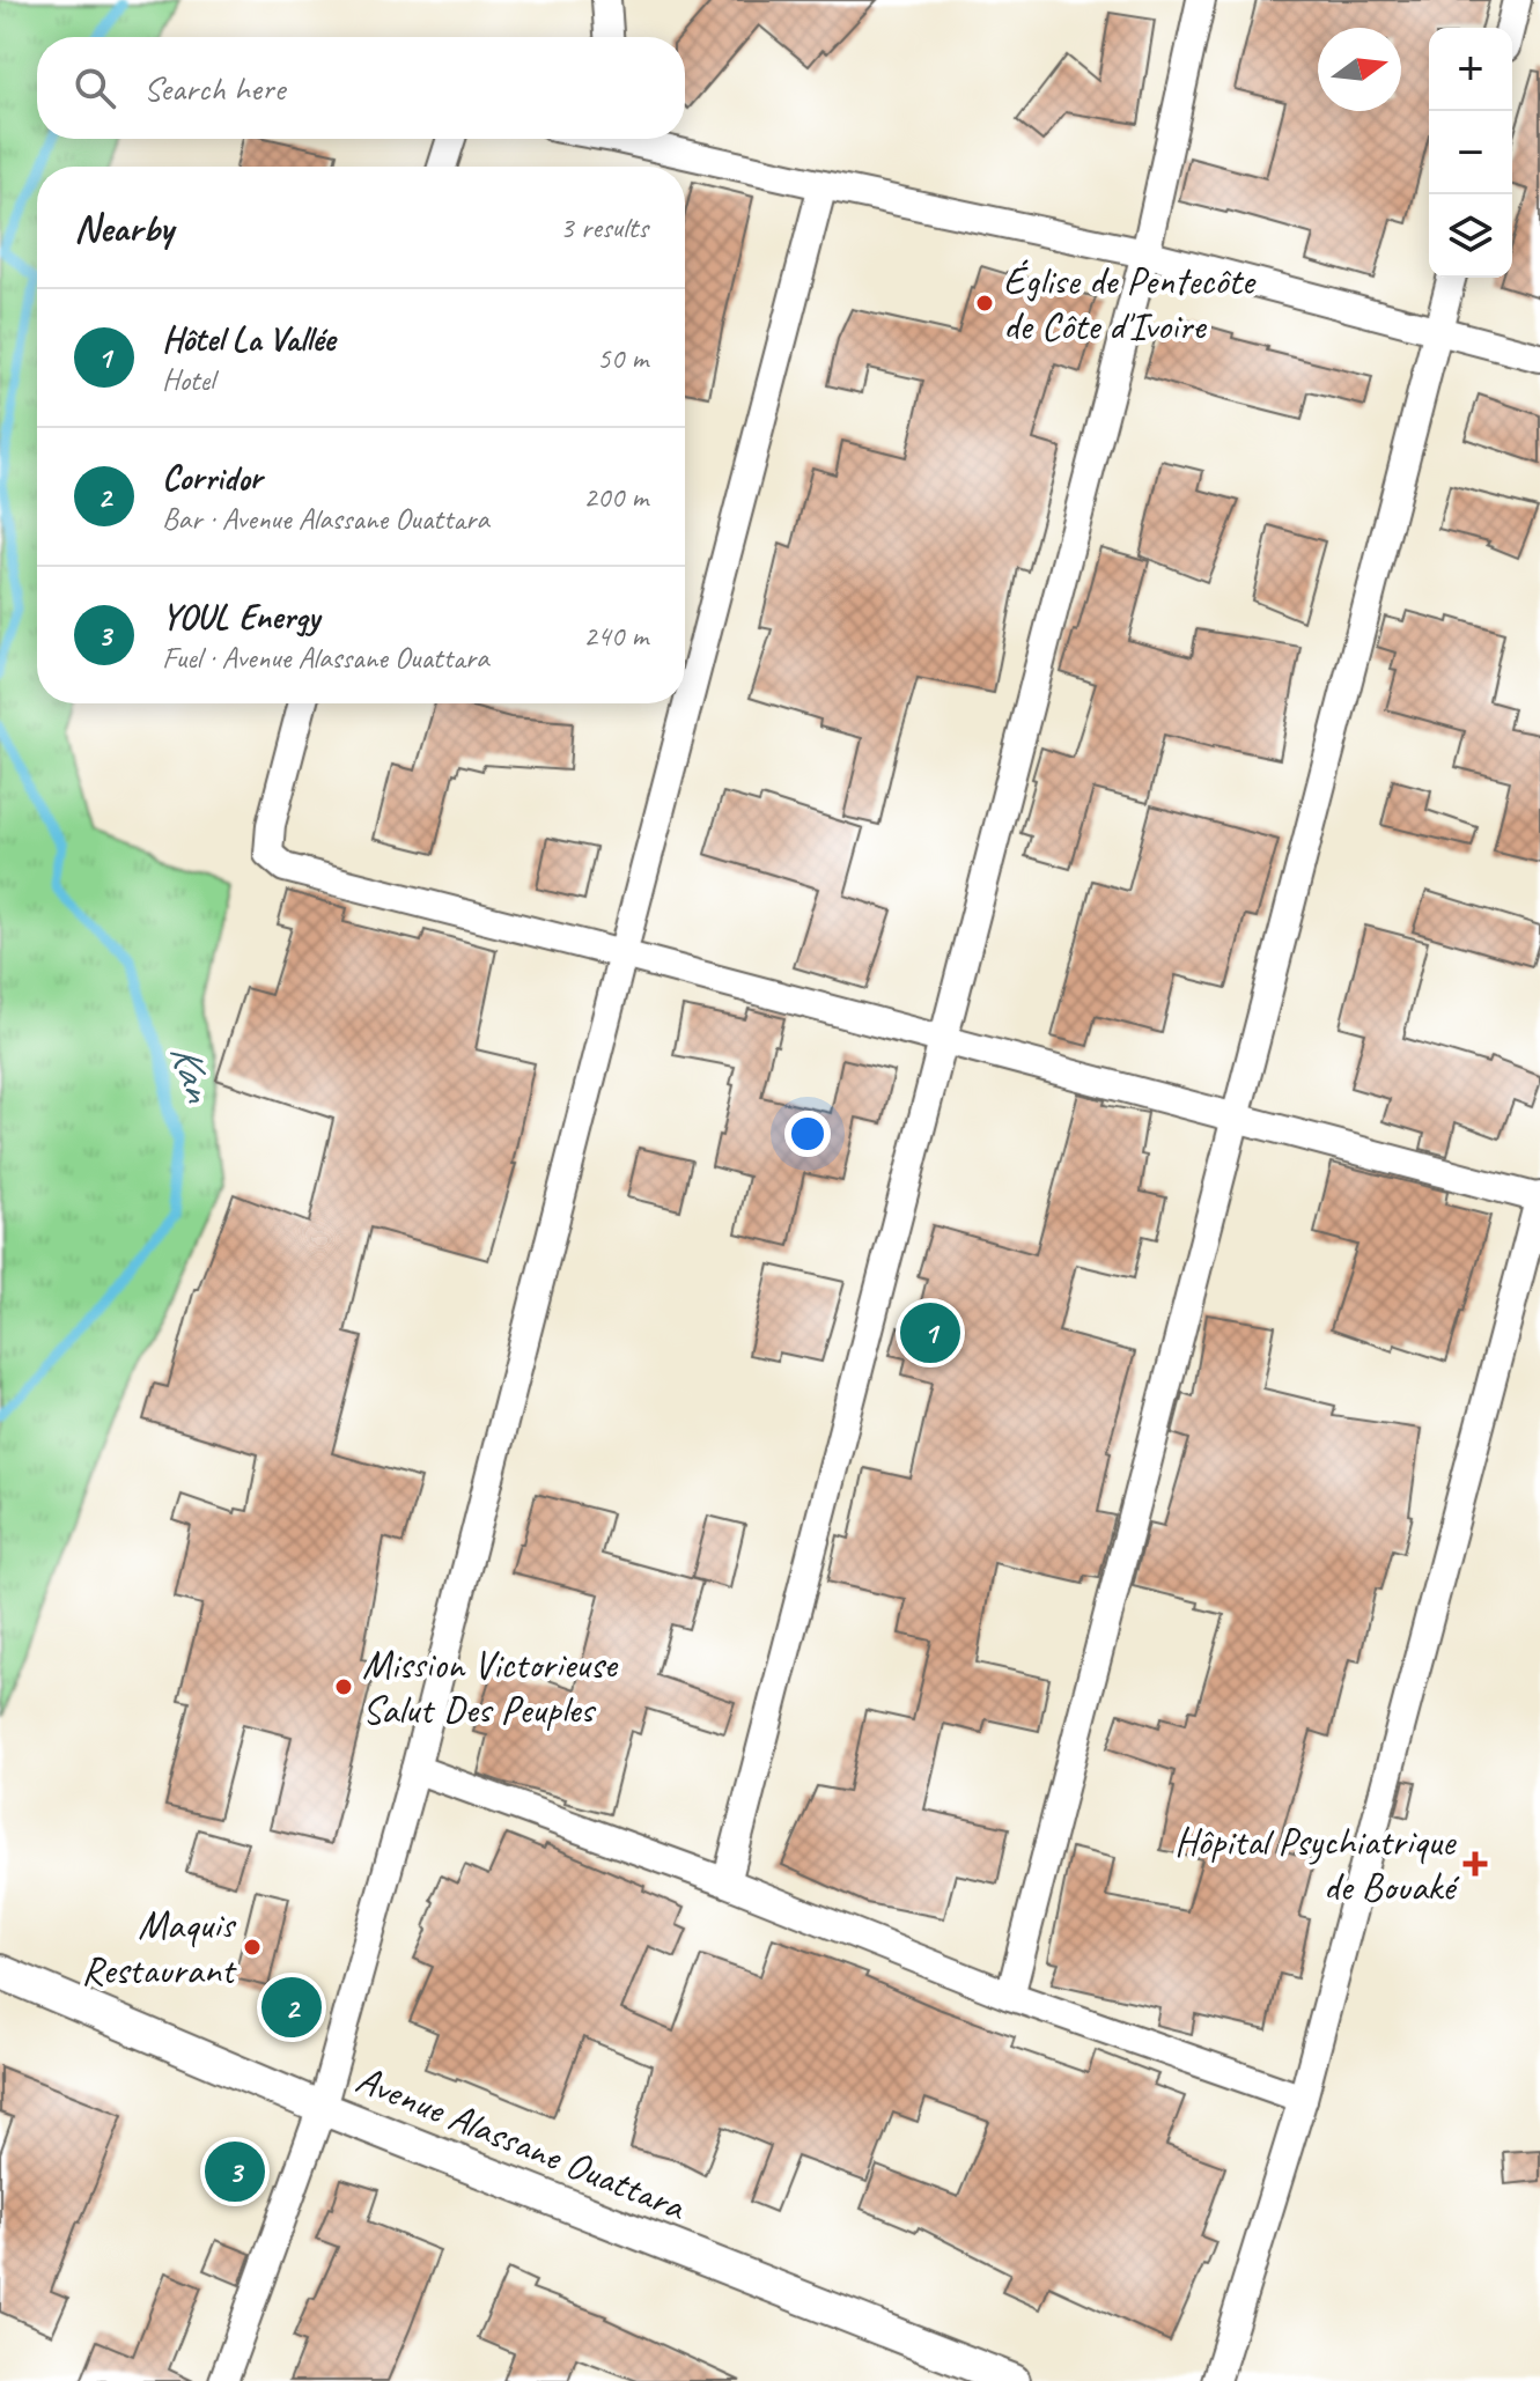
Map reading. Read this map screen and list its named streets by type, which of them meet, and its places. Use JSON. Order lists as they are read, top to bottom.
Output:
{
  "streets": {
    "street": ["Avenue Alassane Ouattara"]
  },
  "water": ["Kan"],
  "places": {
    "other": ["Église de Pentecôte de Côte d'Ivoire", "Mission Victorieuse Salut Des Peuples", "Maquis Restaurant"],
    "health": ["Hôpital Psychiatrique de Bouaké"]
  },
  "north": "right",
  "page": {
    "map_buttons": ["+", "−"],
    "search": "Search here",
    "heading": ["Nearby", "3 results"],
    "list": [
      {
        "mark": "1",
        "name": "Hôtel La Vallée",
        "note": "Hotel",
        "value": "50 m"
      },
      {
        "mark": "2",
        "name": "Corridor",
        "note": "Bar · Avenue Alassane Ouattara",
        "value": "200 m"
      },
      {
        "mark": "3",
        "name": "YOUL Energy",
        "note": "Fuel · Avenue Alassane Ouattara",
        "value": "240 m"
      }
    ],
    "pins": ["1", "2", "3"]
  }
}
